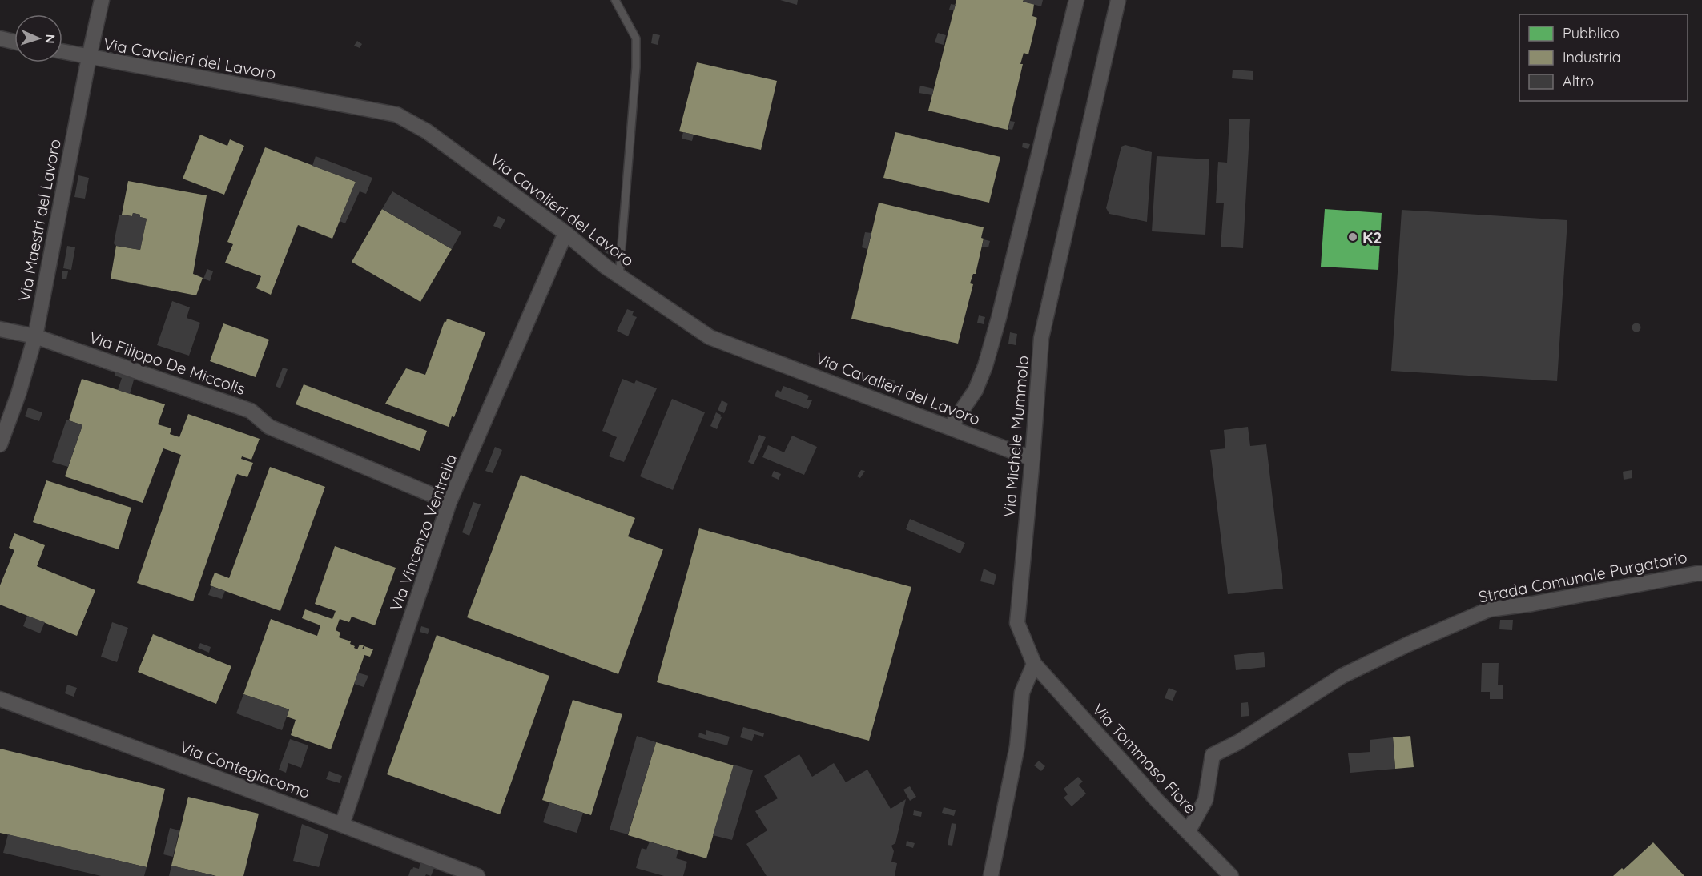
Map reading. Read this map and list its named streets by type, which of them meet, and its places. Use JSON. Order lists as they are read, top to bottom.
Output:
{
  "streets": {
    "street": [
      "Via Cavalieri del Lavoro",
      "Via Maestri del Lavoro",
      "Via Filippo De Miccolis",
      "Via Michele Mummolo",
      "Via Vincenzo Ventrella",
      "Strada Comunale Purgatorio",
      "Via Tommaso Fiore",
      "Via Contegiacomo"
    ]
  },
  "crossings": [
    ["Via Cavalieri del Lavoro", "Via Maestri del Lavoro"],
    ["Via Cavalieri del Lavoro", "Via Michele Mummolo"],
    ["Via Cavalieri del Lavoro", "Via Vincenzo Ventrella"],
    ["Via Maestri del Lavoro", "Via Filippo De Miccolis"],
    ["Via Filippo De Miccolis", "Via Vincenzo Ventrella"],
    ["Via Michele Mummolo", "Via Tommaso Fiore"],
    ["Via Vincenzo Ventrella", "Via Contegiacomo"],
    ["Strada Comunale Purgatorio", "Via Tommaso Fiore"]
  ],
  "places": ["K2"],
  "legend": ["Pubblico", "Industria", "Altro"],
  "north": "right"
}
